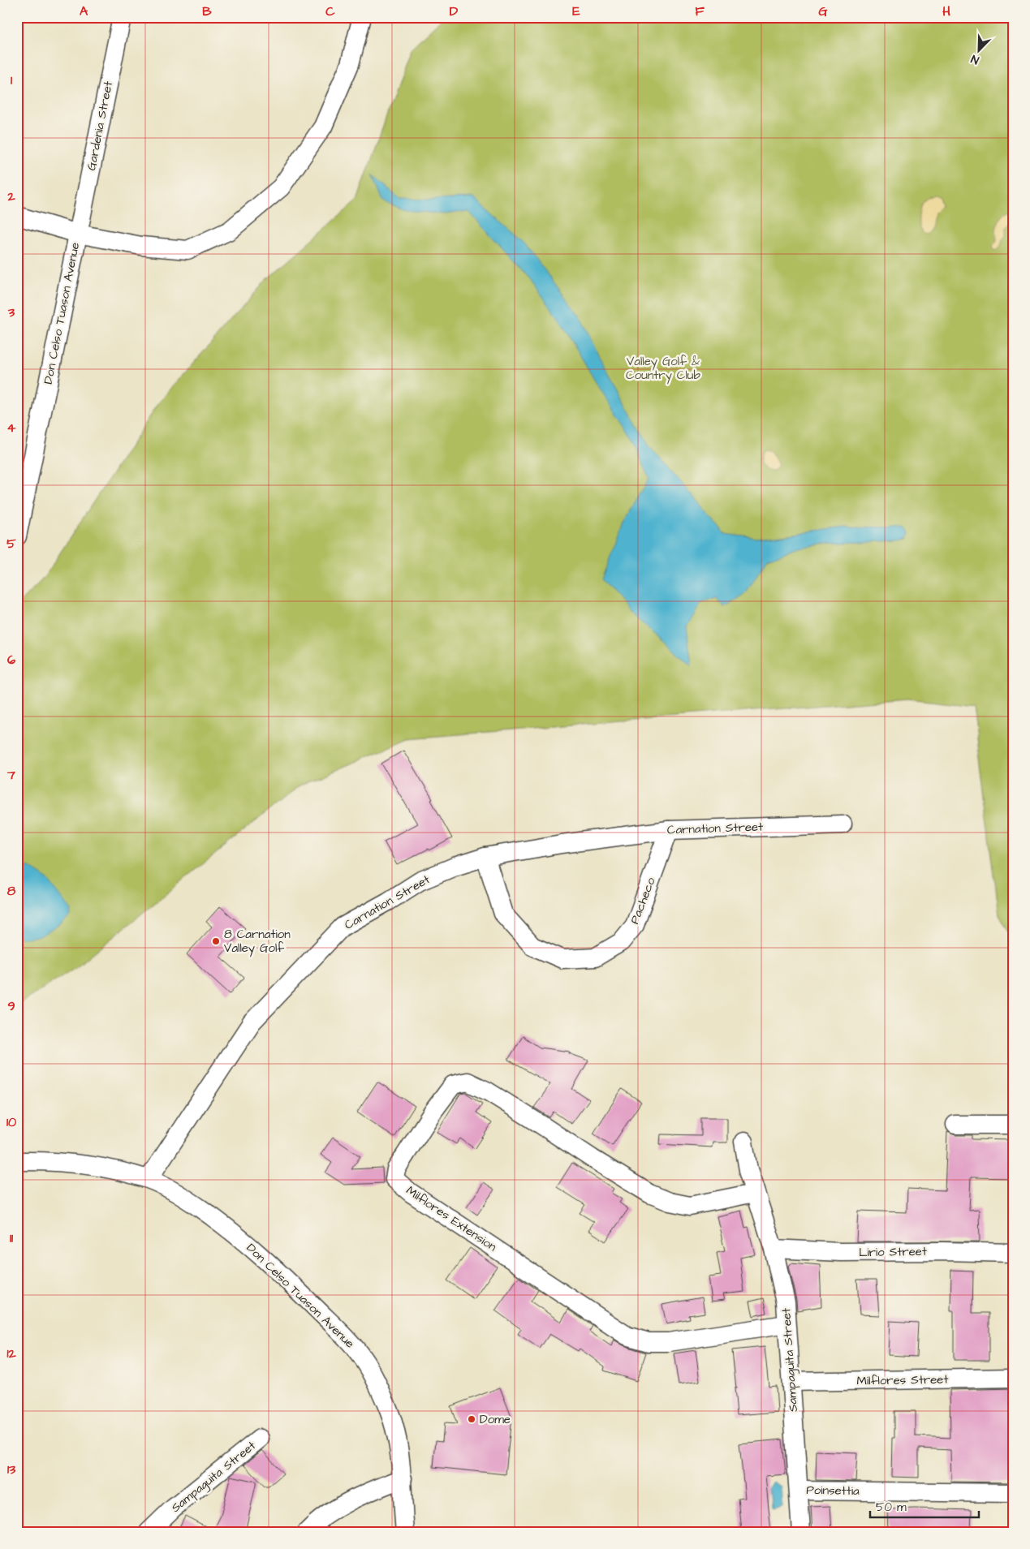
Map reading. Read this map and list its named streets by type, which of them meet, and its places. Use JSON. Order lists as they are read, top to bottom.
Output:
{
  "streets": {
    "street": [
      "Gardenia Street",
      "Don Celso Tuason Avenue",
      "Carnation Street",
      "Pacheco",
      "Milflores Extension",
      "Lirio Street",
      "Sampaguita Street",
      "Milflores Street",
      "Poinsettia"
    ]
  },
  "crossings": [
    ["Gardenia Street", "Don Celso Tuason Avenue"],
    ["Don Celso Tuason Avenue", "Carnation Street"],
    ["Carnation Street", "Pacheco"],
    ["Milflores Extension", "Sampaguita Street"],
    ["Lirio Street", "Sampaguita Street"],
    ["Sampaguita Street", "Milflores Street"],
    ["Sampaguita Street", "Poinsettia"]
  ],
  "parks": ["Valley Golf & Country Club"],
  "places": ["8 Carnation Valley Golf", "Dome"],
  "scale_bar": "50 m",
  "north": "bottom left",
  "grid": {
    "columns": [
      "A",
      "B",
      "C",
      "D",
      "E",
      "F",
      "G",
      "H"
    ],
    "rows": [
      "1",
      "2",
      "3",
      "4",
      "5",
      "6",
      "7",
      "8",
      "9",
      "10",
      "11",
      "12",
      "13"
    ]
  }
}
